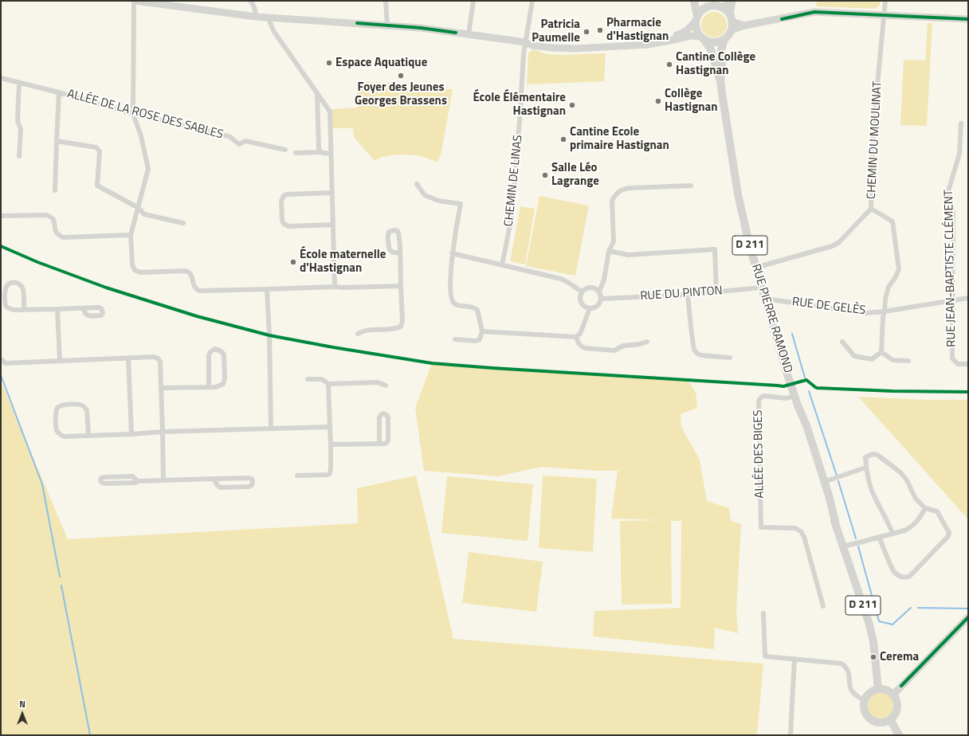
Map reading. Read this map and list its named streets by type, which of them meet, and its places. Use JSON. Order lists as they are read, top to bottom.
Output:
{
  "streets": {
    "main road": ["D 211", "RUE PIERRE RAMOND"],
    "street": [
      "ALLÉE DE LA ROSE DES SABLES",
      "CHEMIN DU MOULINAT",
      "CHEMIN DE LINAS",
      "RUE JEAN-BAPTISTE CLÉMENT",
      "RUE DU PINTON",
      "RUE DE GELÈS",
      "ALLÉE DES BIGES"
    ]
  },
  "crossings": [
    ["CHEMIN DU MOULINAT", "RUE PIERRE RAMOND"],
    ["RUE JEAN-BAPTISTE CLÉMENT", "RUE DE GELÈS"],
    ["RUE DU PINTON", "RUE PIERRE RAMOND"],
    ["RUE DE GELÈS", "RUE PIERRE RAMOND"],
    ["RUE PIERRE RAMOND", "ALLÉE DES BIGES"]
  ],
  "places": [
    "Pharmacie d'Hastignan",
    "Patricia Paumelle",
    "Espace Aquatique",
    "Cantine Collège Hastignan",
    "Foyer des Jeunes Georges Brassens",
    "Collège Hastignan",
    "École Élémentaire Hastignan",
    "Cantine Ecole primaire Hastignan",
    "Salle Léo Lagrange",
    "École maternelle d'Hastignan",
    "Cerema"
  ],
  "north": "top"
}
